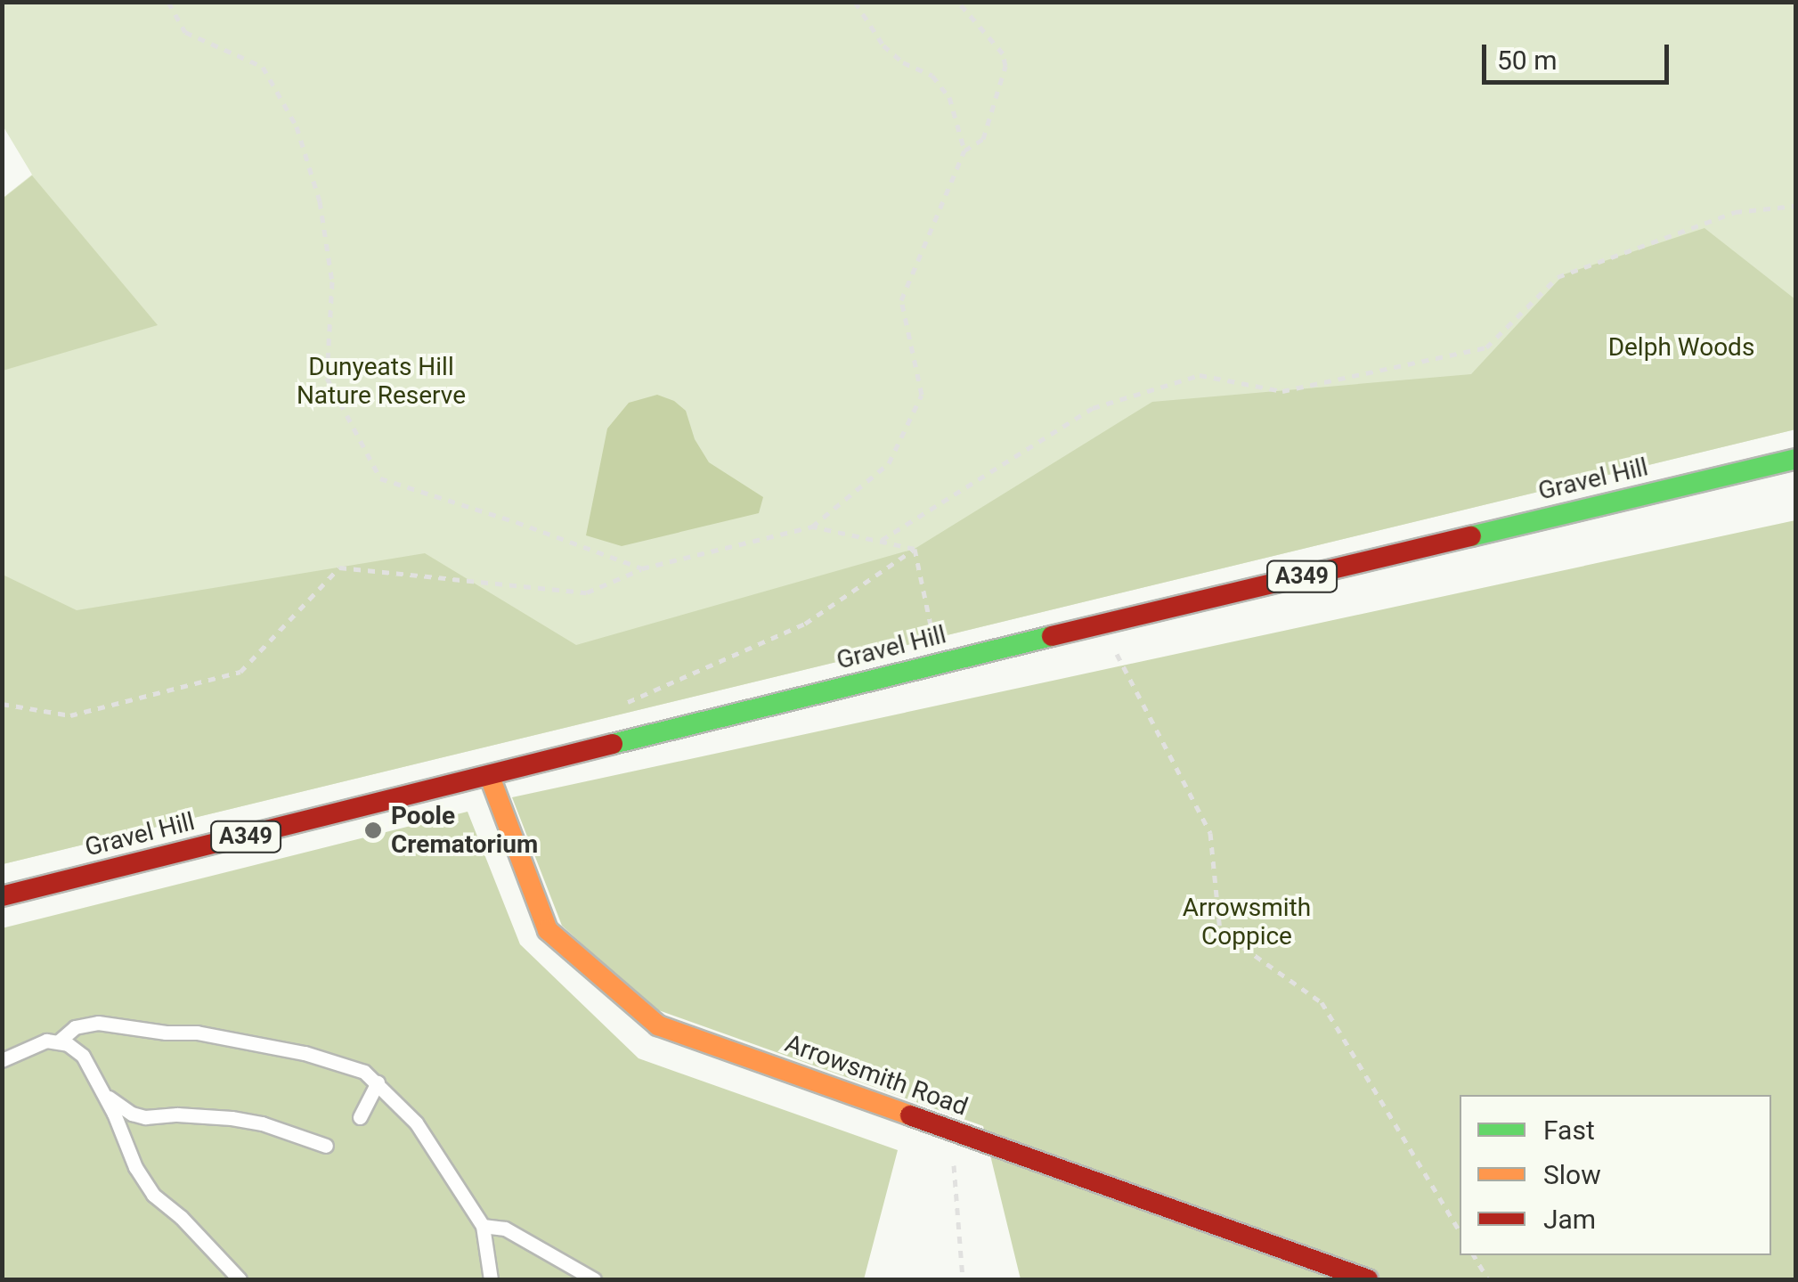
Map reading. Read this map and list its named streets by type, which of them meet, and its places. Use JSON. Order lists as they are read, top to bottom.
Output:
{
  "streets": {
    "main road": ["Gravel Hill", "A349", "Arrowsmith Road"]
  },
  "crossings": [
    ["Gravel Hill", "Arrowsmith Road"]
  ],
  "parks": ["Delph Woods", "Dunyeats Hill Nature Reserve", "Arrowsmith Coppice"],
  "places": ["Poole Crematorium"],
  "legend": ["Fast", "Slow", "Jam"],
  "scale_bar": "50 m"
}
